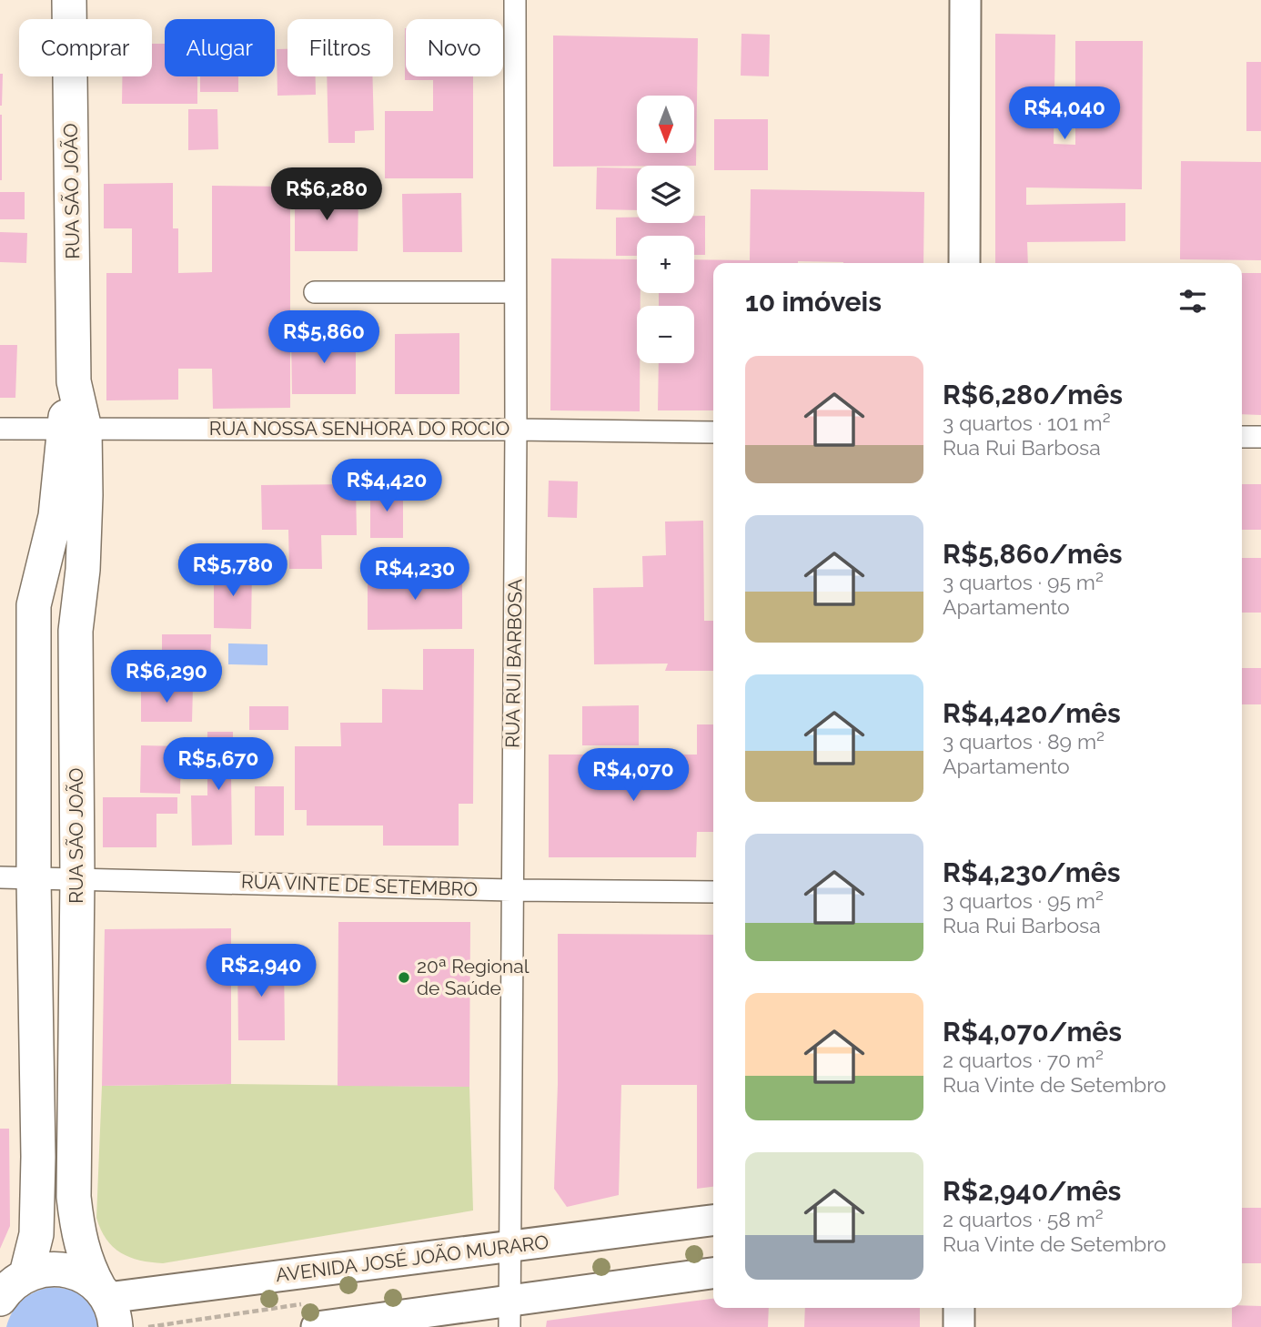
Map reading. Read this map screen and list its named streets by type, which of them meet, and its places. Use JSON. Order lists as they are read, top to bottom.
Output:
{
  "streets": {
    "main road": ["RUA SÃO JOÃO"],
    "street": [
      "RUA NOSSA SENHORA DO ROCIO",
      "RUA RUI BARBOSA",
      "RUA VINTE DE SETEMBRO",
      "AVENIDA JOSÉ JOÃO MURARO"
    ]
  },
  "crossings": [
    ["RUA SÃO JOÃO", "RUA NOSSA SENHORA DO ROCIO"],
    ["RUA SÃO JOÃO", "RUA VINTE DE SETEMBRO"],
    ["RUA SÃO JOÃO", "AVENIDA JOSÉ JOÃO MURARO"],
    ["RUA NOSSA SENHORA DO ROCIO", "RUA RUI BARBOSA"],
    ["RUA RUI BARBOSA", "RUA VINTE DE SETEMBRO"],
    ["RUA RUI BARBOSA", "AVENIDA JOSÉ JOÃO MURARO"]
  ],
  "places": ["20ª Regional de Saúde"],
  "north": "bottom",
  "page": {
    "chip": [
      "Comprar",
      "Alugar",
      "Filtros",
      "Novo"
    ],
    "price": [
      "R$4,040",
      "R$6,280",
      "R$5,860",
      "R$4,420",
      "R$5,780",
      "R$4,230",
      "R$6,290",
      "R$5,670",
      "R$4,070",
      "R$2,940"
    ],
    "map_buttons": ["+", "−"],
    "heading": "10 imóveis",
    "list": [
      {
        "name": "R$6,280/mês",
        "note": "3 quartos · 101 m² · Rua Rui Barbosa"
      },
      {
        "name": "R$5,860/mês",
        "note": "3 quartos · 95 m² · Apartamento"
      },
      {
        "name": "R$4,420/mês",
        "note": "3 quartos · 89 m² · Apartamento"
      },
      {
        "name": "R$4,230/mês",
        "note": "3 quartos · 95 m² · Rua Rui Barbosa"
      },
      {
        "name": "R$4,070/mês",
        "note": "2 quartos · 70 m² · Rua Vinte de Setembro"
      },
      {
        "name": "R$2,940/mês",
        "note": "2 quartos · 58 m² · Rua Vinte de Setembro"
      }
    ]
  }
}
